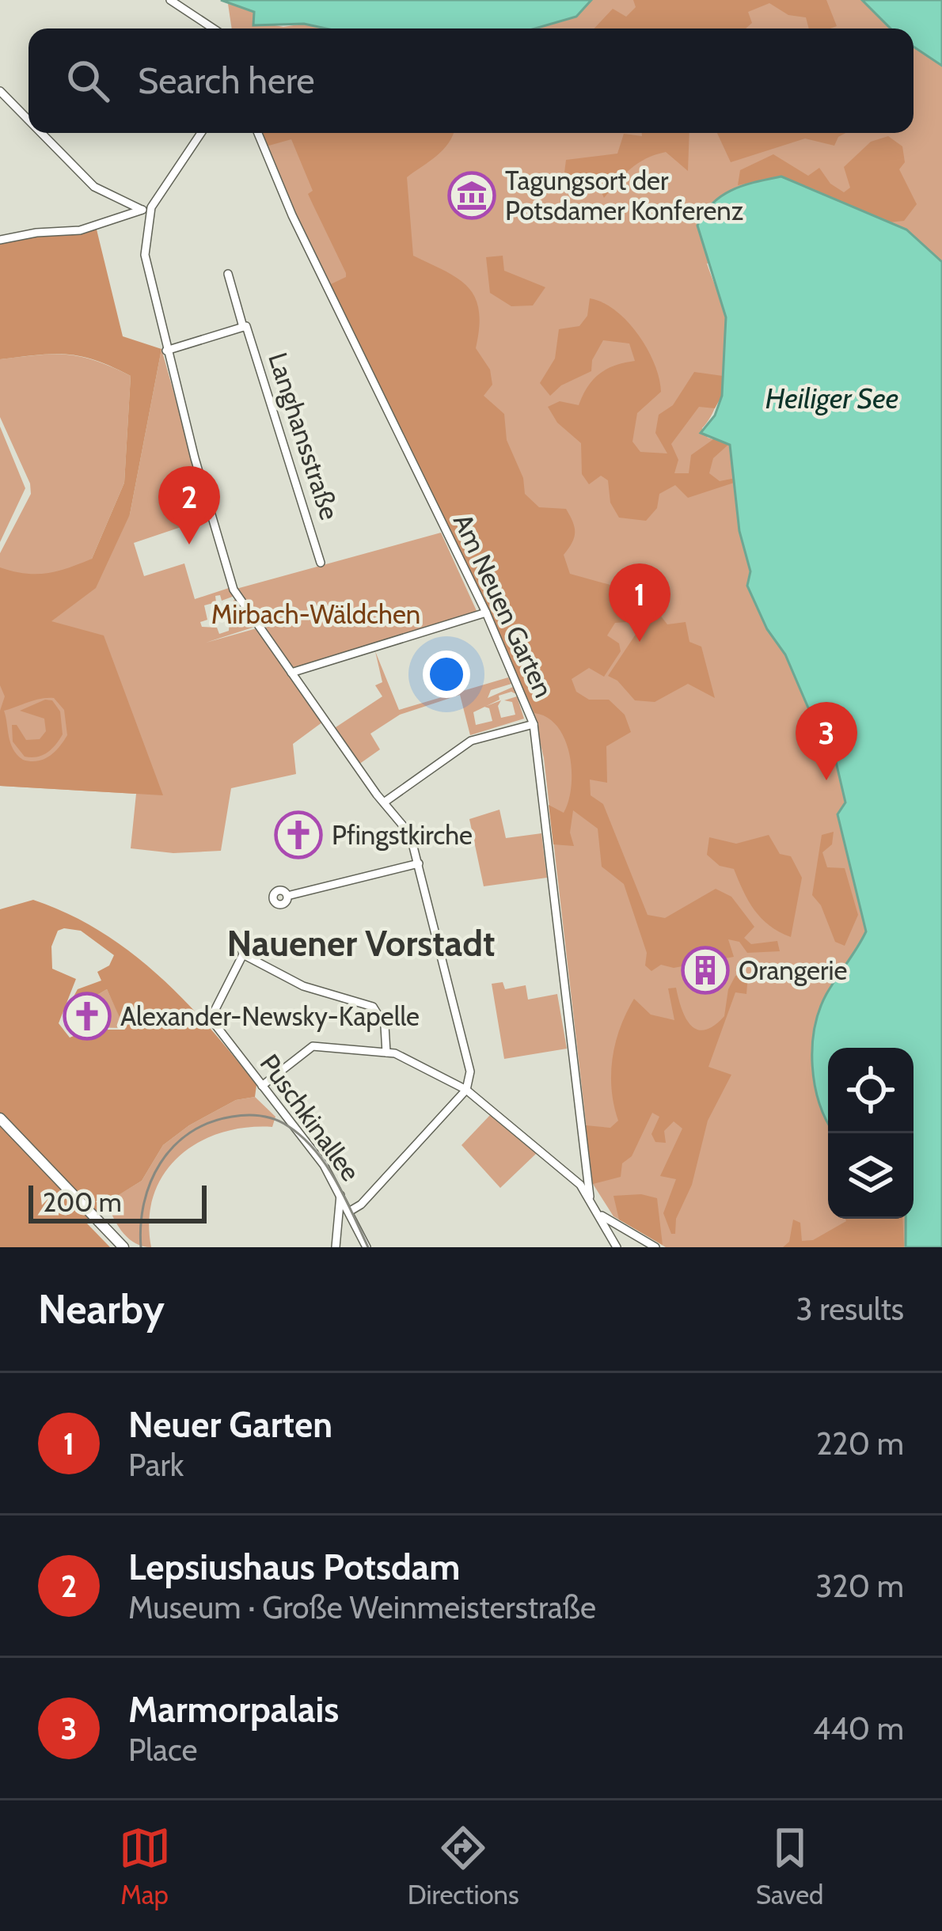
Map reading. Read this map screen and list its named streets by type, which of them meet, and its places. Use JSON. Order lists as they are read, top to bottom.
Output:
{
  "streets": {
    "street": ["Langhansstraße", "Am Neuen Garten", "Puschkinallee"]
  },
  "districts": ["Nauener Vorstadt"],
  "water": ["Heiliger See"],
  "parks": ["Mirbach-Wäldchen"],
  "places": {
    "museum": ["Tagungsort der Potsdamer Konferenz"],
    "church": ["Pfingstkirche", "Alexander-Newsky-Kapelle"],
    "building": ["Orangerie"]
  },
  "scale_bar": "200 m",
  "page": {
    "search": "Search here",
    "pins": ["2", "1", "3"],
    "scale": "200 m",
    "heading": ["Nearby", "3 results"],
    "list": [
      {
        "mark": "1",
        "name": "Neuer Garten",
        "note": "Park",
        "value": "220 m"
      },
      {
        "mark": "2",
        "name": "Lepsiushaus Potsdam",
        "note": "Museum · Große Weinmeisterstraße",
        "value": "320 m"
      },
      {
        "mark": "3",
        "name": "Marmorpalais",
        "note": "Place",
        "value": "440 m"
      }
    ],
    "nav": ["Map", "Directions", "Saved"]
  }
}
